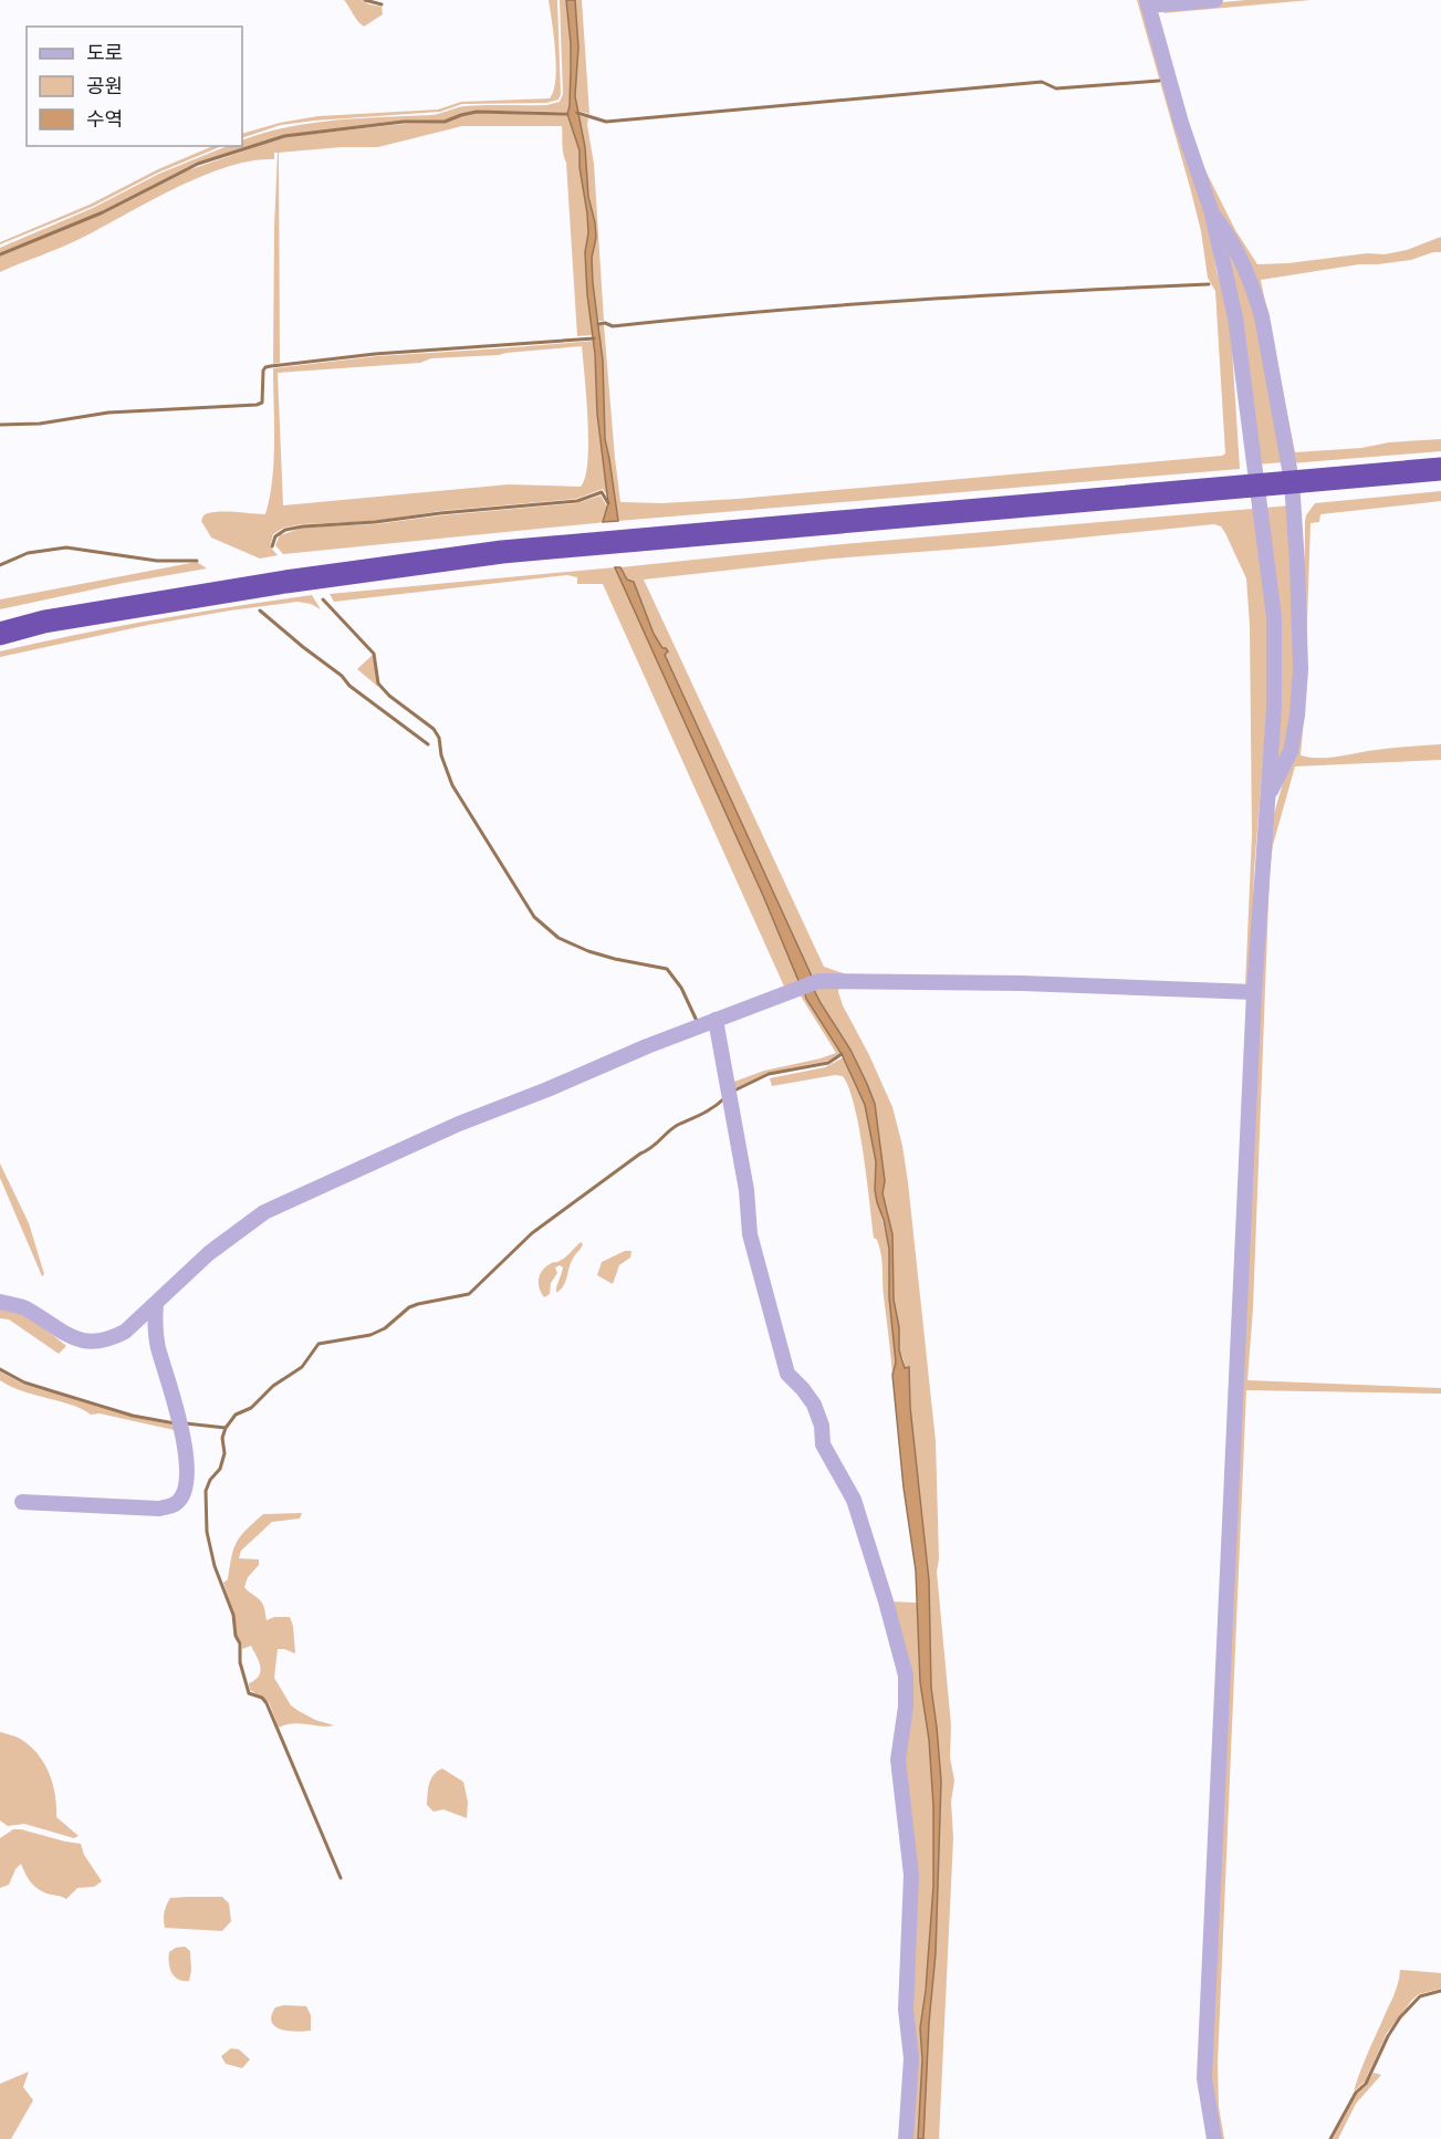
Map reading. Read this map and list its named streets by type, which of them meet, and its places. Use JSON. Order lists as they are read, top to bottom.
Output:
{
  "legend": ["도로", "공원", "수역"]
}
